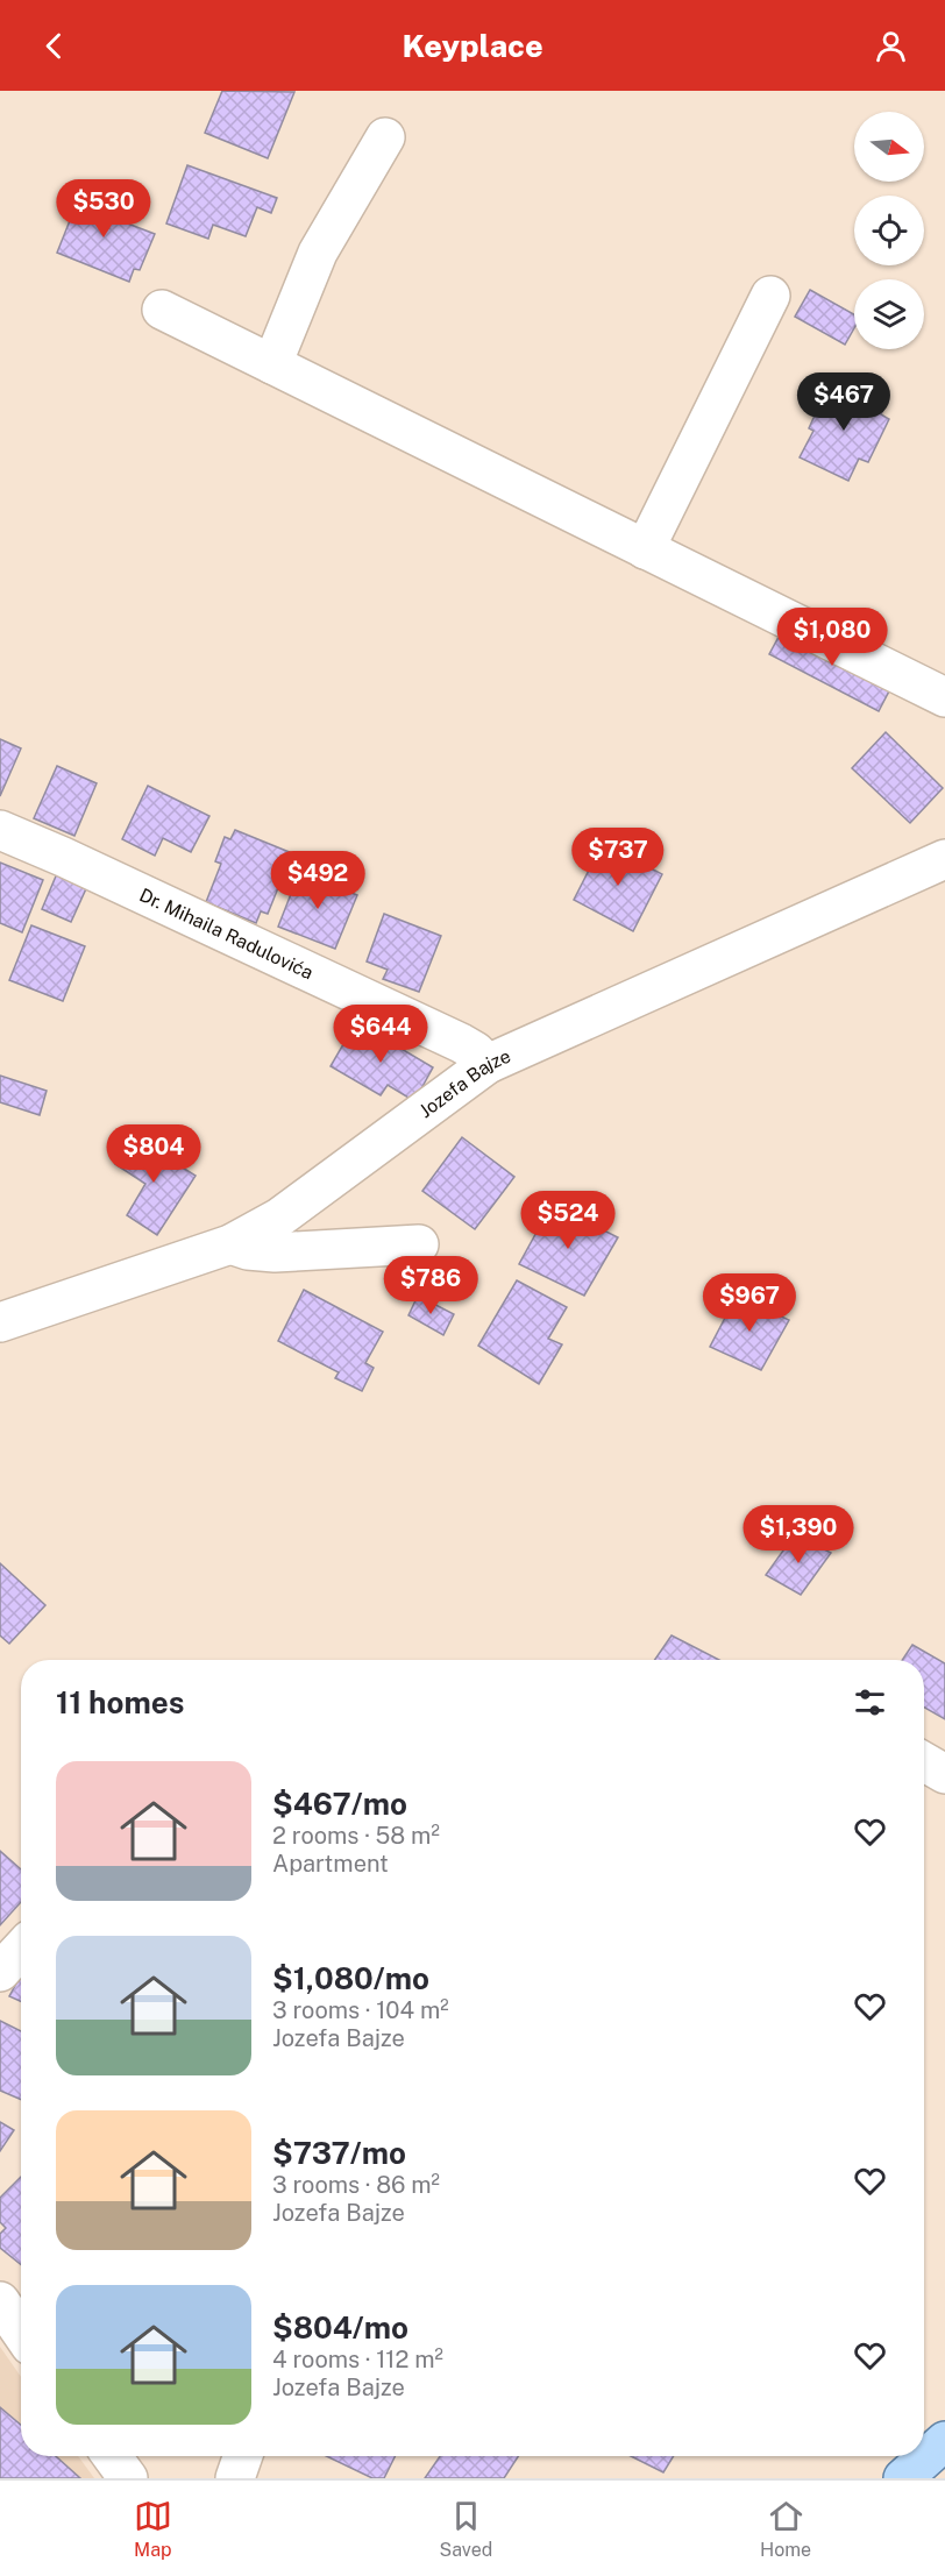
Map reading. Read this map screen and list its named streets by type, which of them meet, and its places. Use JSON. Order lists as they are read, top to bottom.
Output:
{
  "streets": {
    "street": ["Dr. Mihaila Radulovića", "Jozefa Bajze"]
  },
  "crossings": [
    ["Dr. Mihaila Radulovića", "Jozefa Bajze"]
  ],
  "north": "right",
  "page": {
    "header": "Keyplace",
    "price": [
      "$530",
      "$467",
      "$1,080",
      "$737",
      "$492",
      "$644",
      "$804",
      "$524",
      "$786",
      "$967",
      "$1,390"
    ],
    "heading": "11 homes",
    "list": [
      {
        "name": "$467/mo",
        "note": "2 rooms · 58 m² · Apartment"
      },
      {
        "name": "$1,080/mo",
        "note": "3 rooms · 104 m² · Jozefa Bajze"
      },
      {
        "name": "$737/mo",
        "note": "3 rooms · 86 m² · Jozefa Bajze"
      },
      {
        "name": "$804/mo",
        "note": "4 rooms · 112 m² · Jozefa Bajze"
      }
    ],
    "tabs": ["Map", "Saved", "Home"]
  }
}
